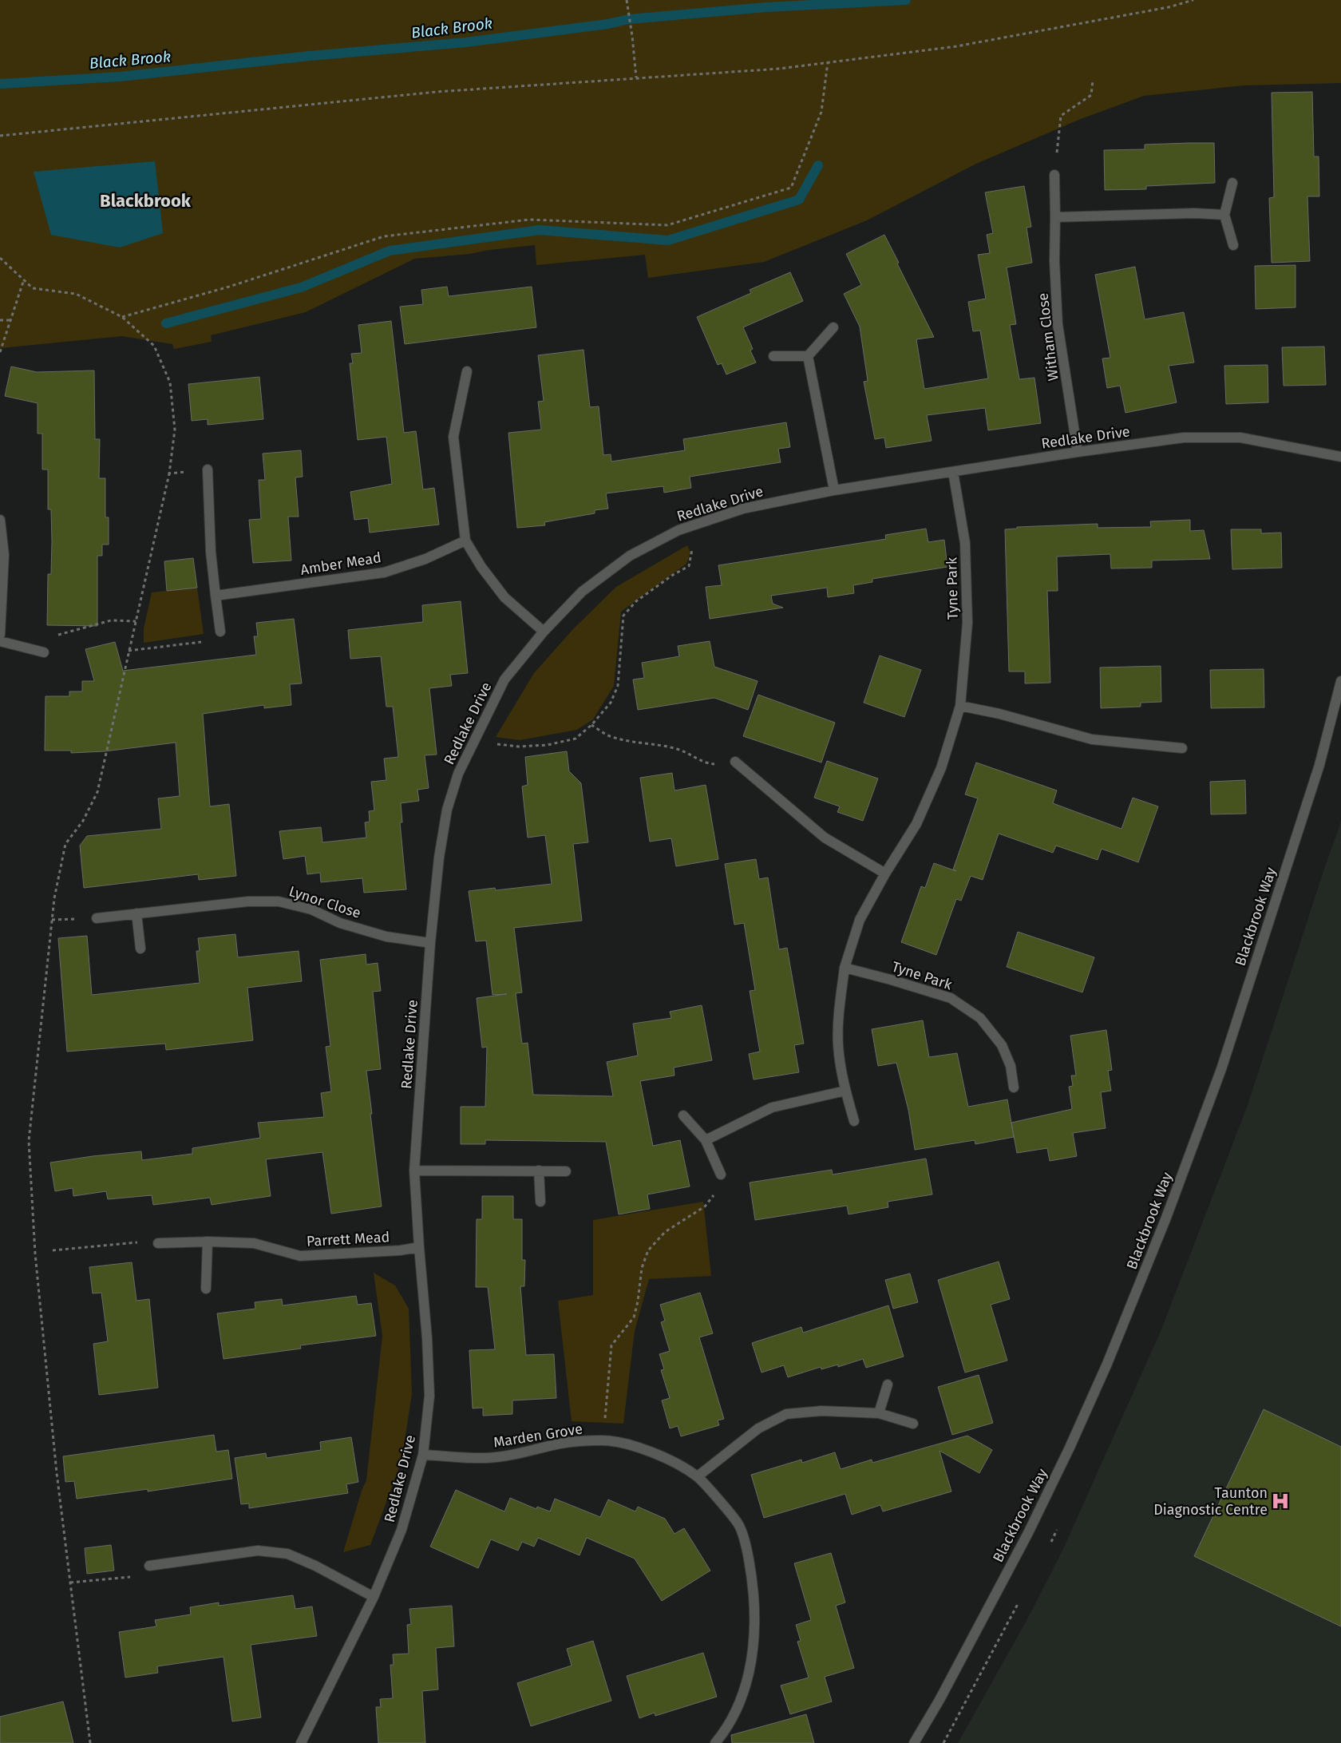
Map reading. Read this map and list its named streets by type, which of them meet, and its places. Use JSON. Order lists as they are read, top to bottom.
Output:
{
  "streets": {
    "street": [
      "Witham Close",
      "Redlake Drive",
      "Amber Mead",
      "Tyne Park",
      "Lynor Close",
      "Blackbrook Way",
      "Parrett Mead",
      "Marden Grove"
    ]
  },
  "crossings": [
    ["Witham Close", "Redlake Drive"],
    ["Redlake Drive", "Tyne Park"],
    ["Redlake Drive", "Lynor Close"],
    ["Redlake Drive", "Parrett Mead"],
    ["Redlake Drive", "Marden Grove"]
  ],
  "districts": ["Blackbrook"],
  "water": ["Black Brook"],
  "places": {
    "hospital": ["Taunton Diagnostic Centre"]
  }
}
